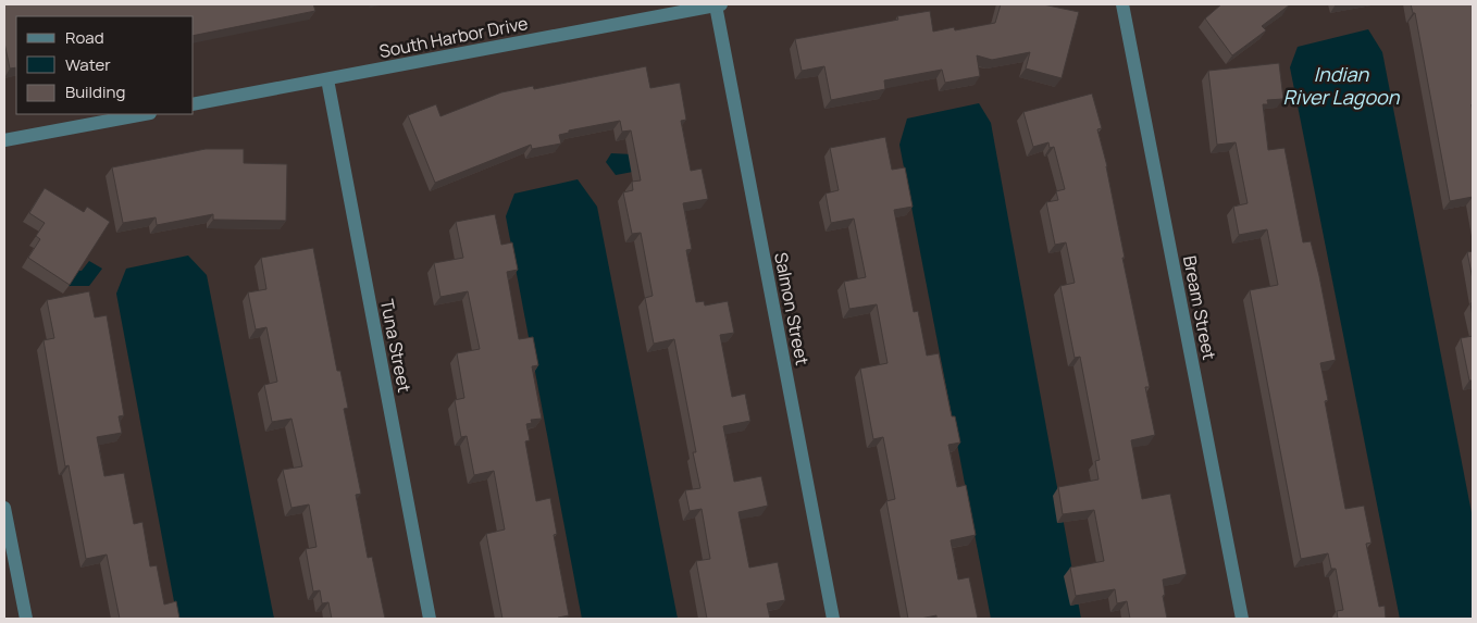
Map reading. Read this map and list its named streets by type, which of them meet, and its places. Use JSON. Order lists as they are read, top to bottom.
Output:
{
  "streets": {
    "street": [
      "South Harbor Drive",
      "Bream Street",
      "Salmon Street",
      "Tuna Street"
    ]
  },
  "crossings": [
    ["South Harbor Drive", "Salmon Street"],
    ["South Harbor Drive", "Tuna Street"]
  ],
  "water": ["Indian River Lagoon"],
  "legend": ["Road", "Water", "Building"]
}
